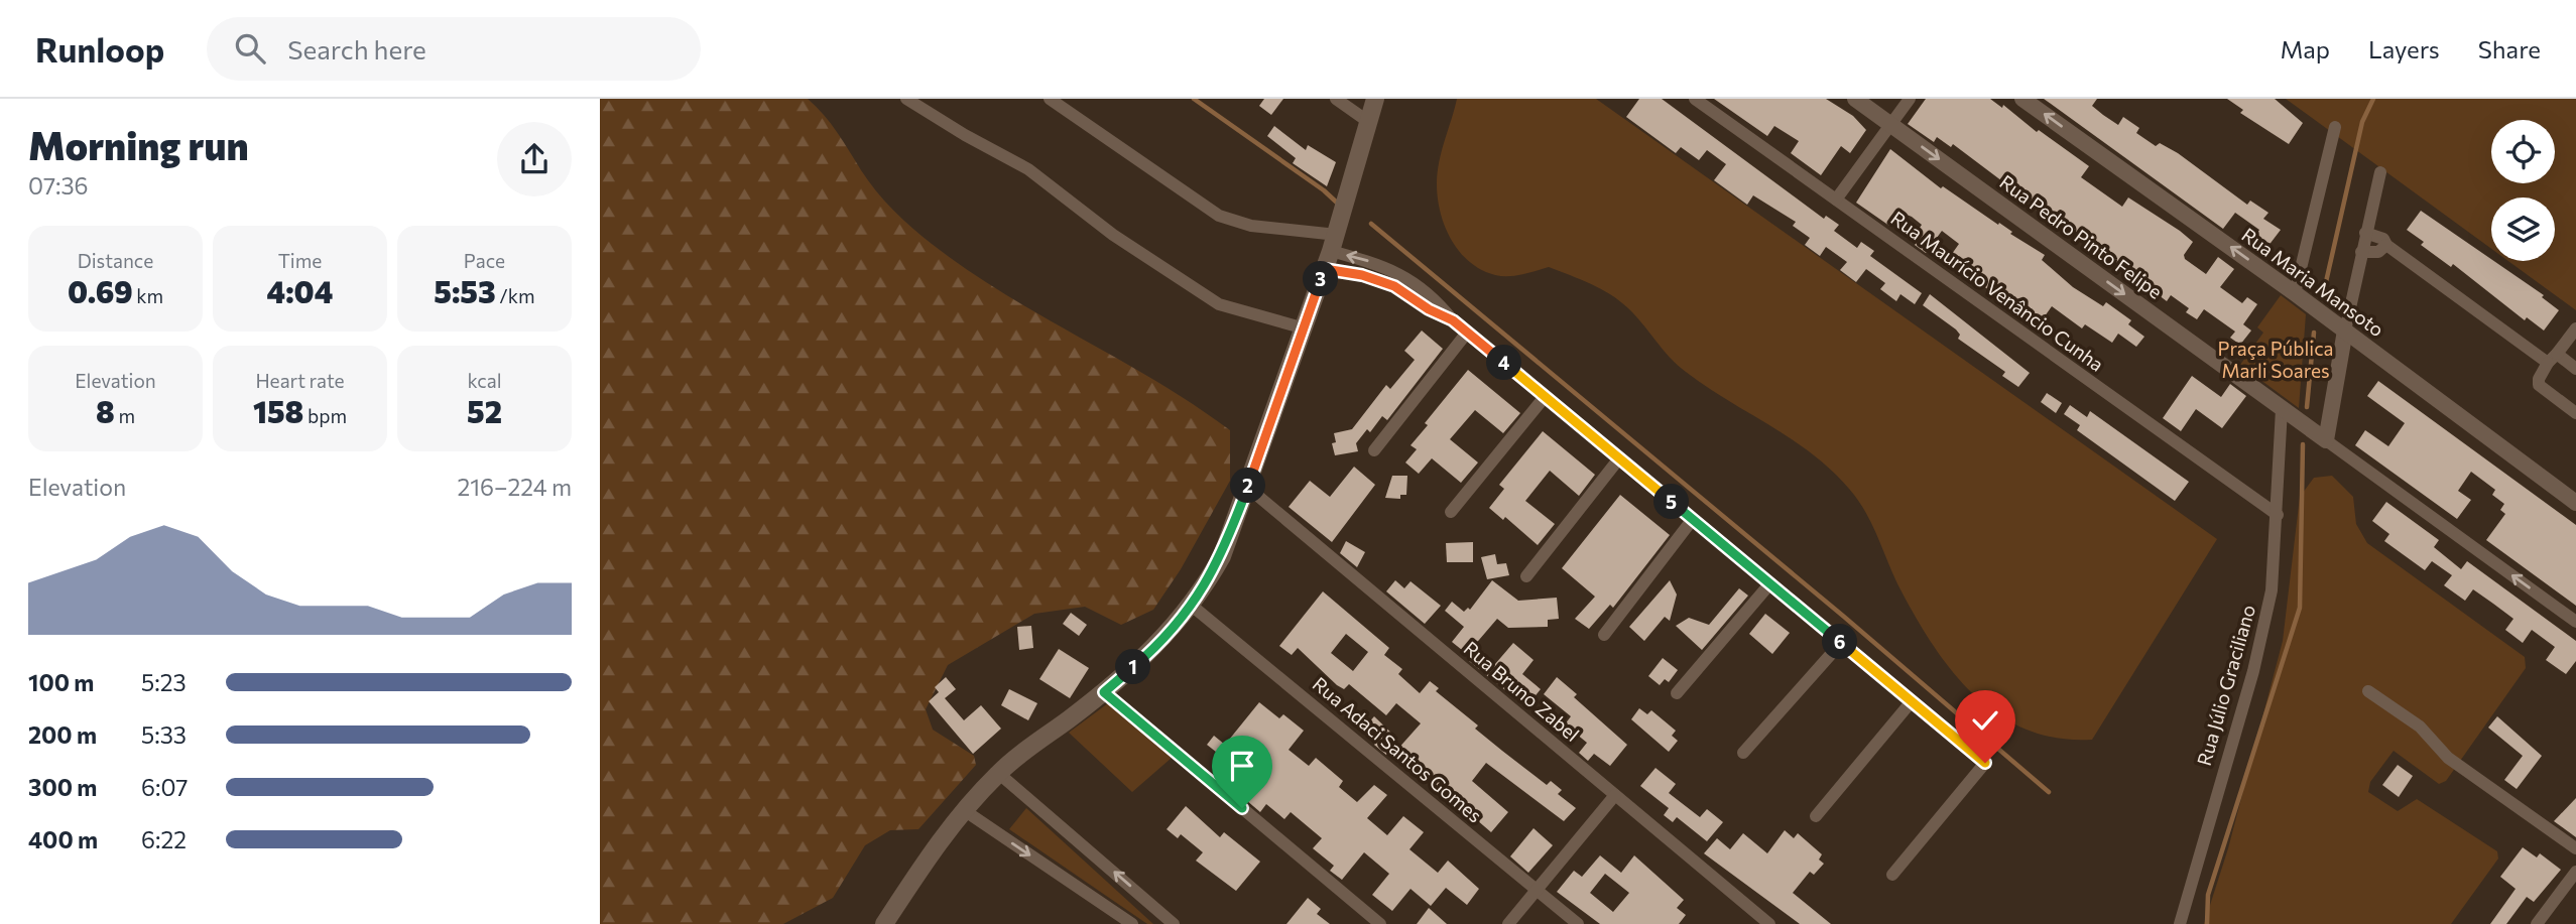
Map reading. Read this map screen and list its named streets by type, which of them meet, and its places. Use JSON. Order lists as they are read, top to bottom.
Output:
{
  "streets": {
    "street": [
      "Rua Pedro Pinto Felipe",
      "Rua Maria Mansoto",
      "Rua Maurício Venâncio Cunha",
      "Rua Júlio Graciliano",
      "Rua Bruno Zabel",
      "Rua Adaci Santos Gomes"
    ]
  },
  "crossings": [
    ["Rua Pedro Pinto Felipe", "Rua Júlio Graciliano"],
    ["Rua Maurício Venâncio Cunha", "Rua Júlio Graciliano"]
  ],
  "one_way": ["Rua Pedro Pinto Felipe", "Rua Maria Mansoto"],
  "parks": ["Praça Pública Marli Soares"],
  "page": {
    "header": "Runloop",
    "search": "Search here",
    "nav": ["Map", "Layers", "Share"],
    "heading": ["Morning run", "07:36"],
    "stats": [
      ["Distance", "0.69 km"],
      ["Time", "4:04"],
      ["Pace", "5:53 /km"],
      ["Elevation", "8 m"],
      ["Heart rate", "158 bpm"],
      ["kcal", "52"]
    ],
    "pins": [
      "3",
      "4",
      "2",
      "5",
      "6",
      "1"
    ],
    "chart": ["Elevation", "216–224 m"],
    "list": [
      {
        "name": "100 m",
        "note": "5:23"
      },
      {
        "name": "200 m",
        "note": "5:33"
      },
      {
        "name": "300 m",
        "note": "6:07"
      },
      {
        "name": "400 m",
        "note": "6:22"
      }
    ]
  }
}
